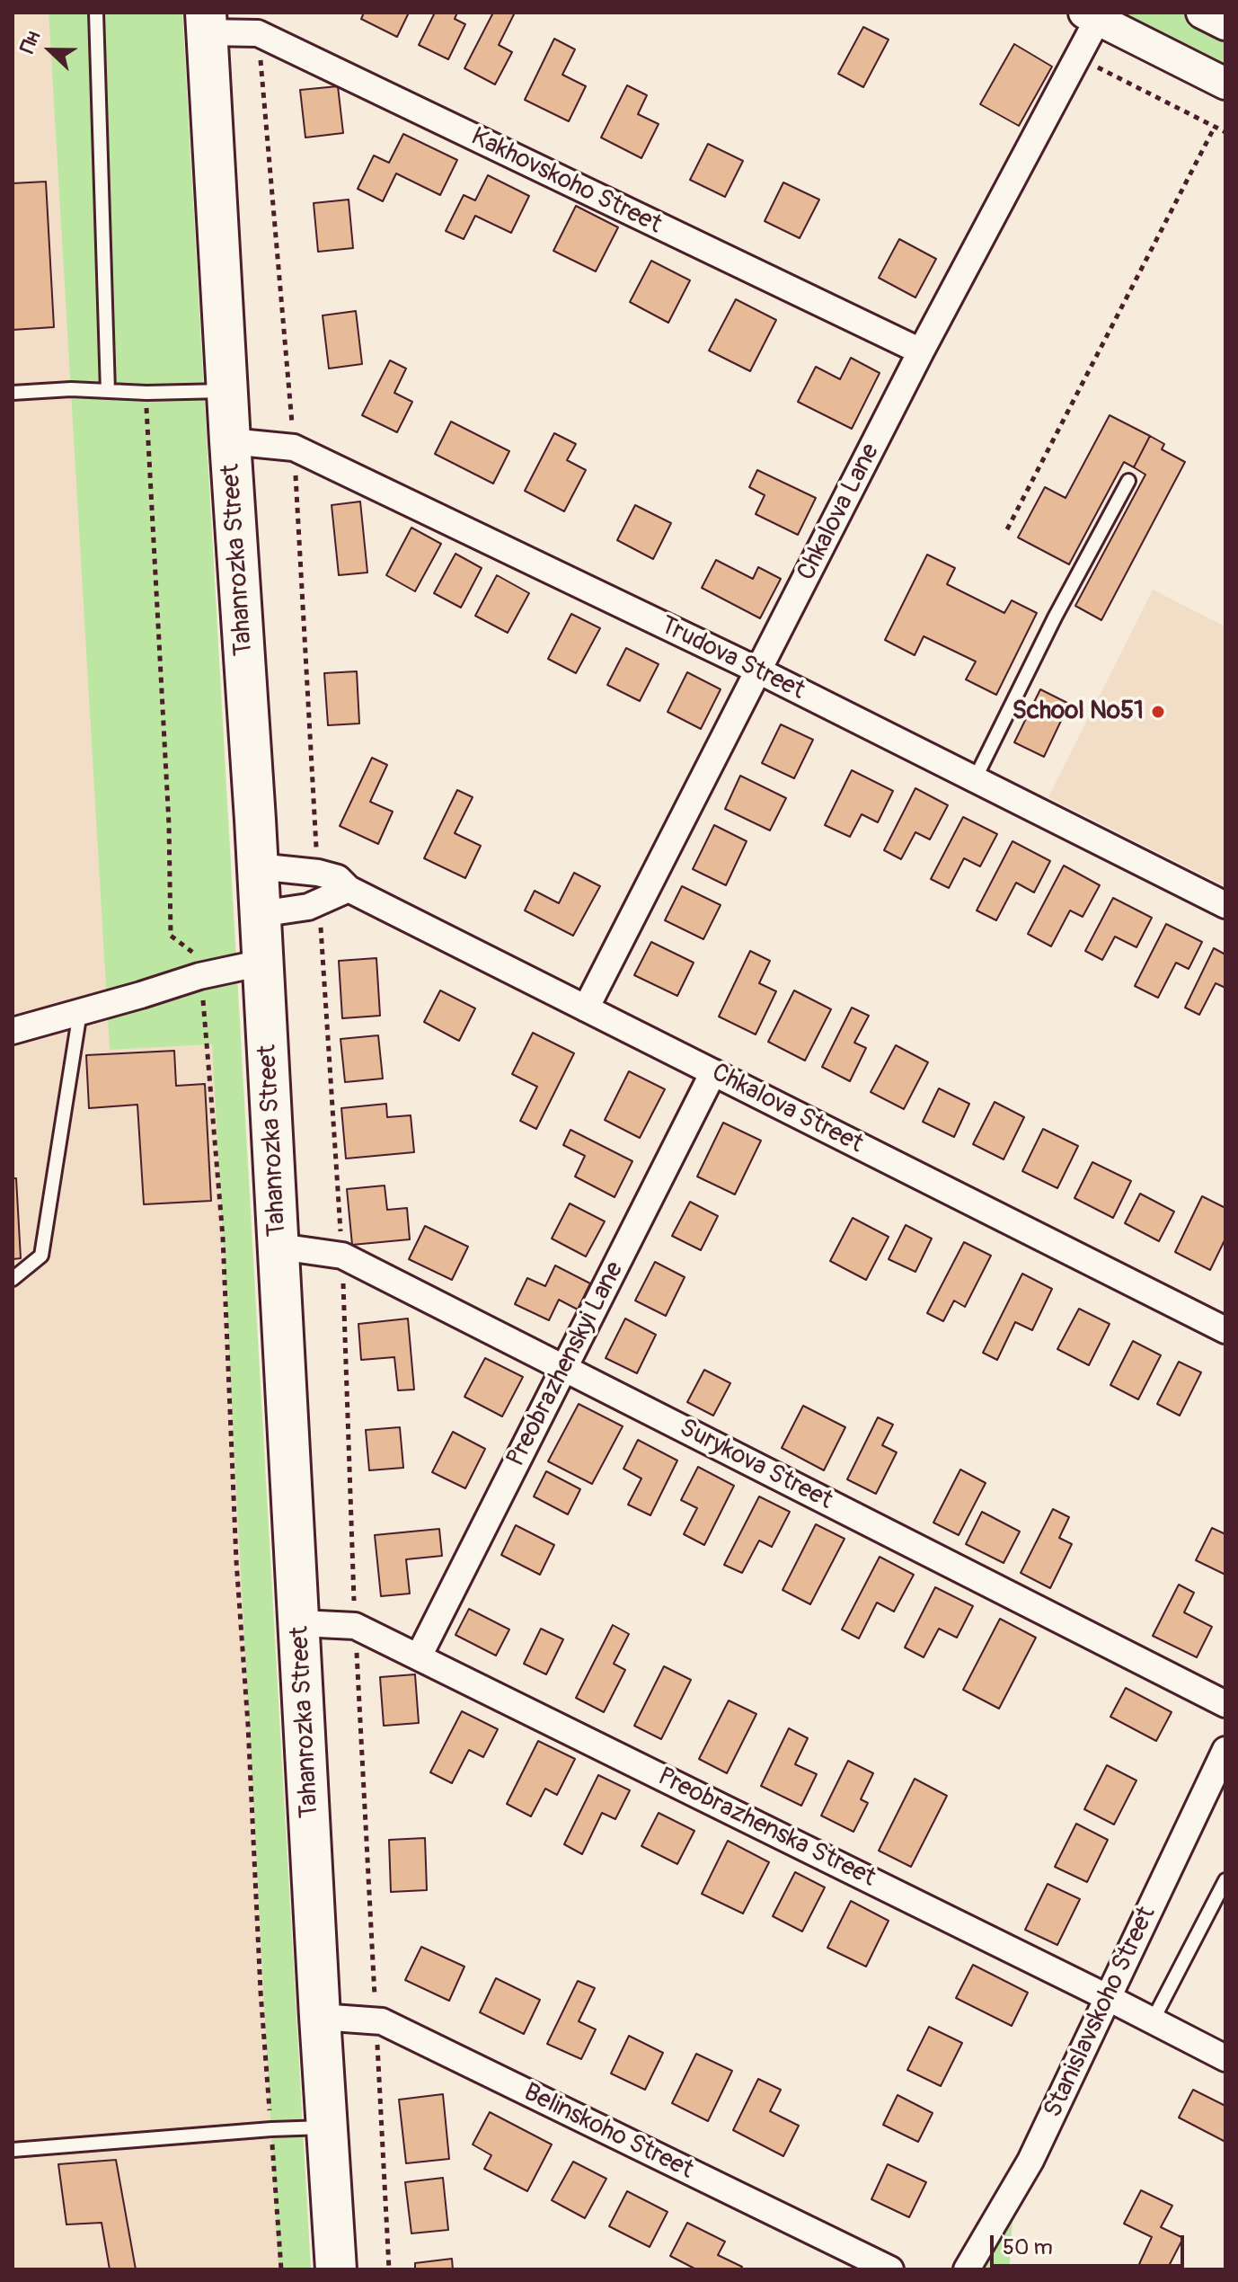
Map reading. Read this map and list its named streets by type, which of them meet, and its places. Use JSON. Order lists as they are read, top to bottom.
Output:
{
  "streets": {
    "highway": ["Tahanrozka Street"],
    "street": [
      "Kakhovskoho Street",
      "Chkalova Lane",
      "Trudova Street",
      "Chkalova Street",
      "Preobrazhenskyi Lane",
      "Surykova Street",
      "Preobrazhenska Street",
      "Stanislavskoho Street",
      "Belinskoho Street"
    ]
  },
  "crossings": [
    ["Kakhovskoho Street", "Chkalova Lane"],
    ["Kakhovskoho Street", "Tahanrozka Street"],
    ["Chkalova Lane", "Trudova Street"],
    ["Chkalova Lane", "Chkalova Street"],
    ["Tahanrozka Street", "Trudova Street"],
    ["Tahanrozka Street", "Chkalova Street"],
    ["Tahanrozka Street", "Surykova Street"],
    ["Tahanrozka Street", "Preobrazhenska Street"],
    ["Tahanrozka Street", "Belinskoho Street"],
    ["Chkalova Street", "Preobrazhenskyi Lane"],
    ["Preobrazhenskyi Lane", "Surykova Street"],
    ["Preobrazhenskyi Lane", "Preobrazhenska Street"],
    ["Preobrazhenska Street", "Stanislavskoho Street"]
  ],
  "places": ["School №51"],
  "scale_bar": "50 m",
  "north": "left"
}
